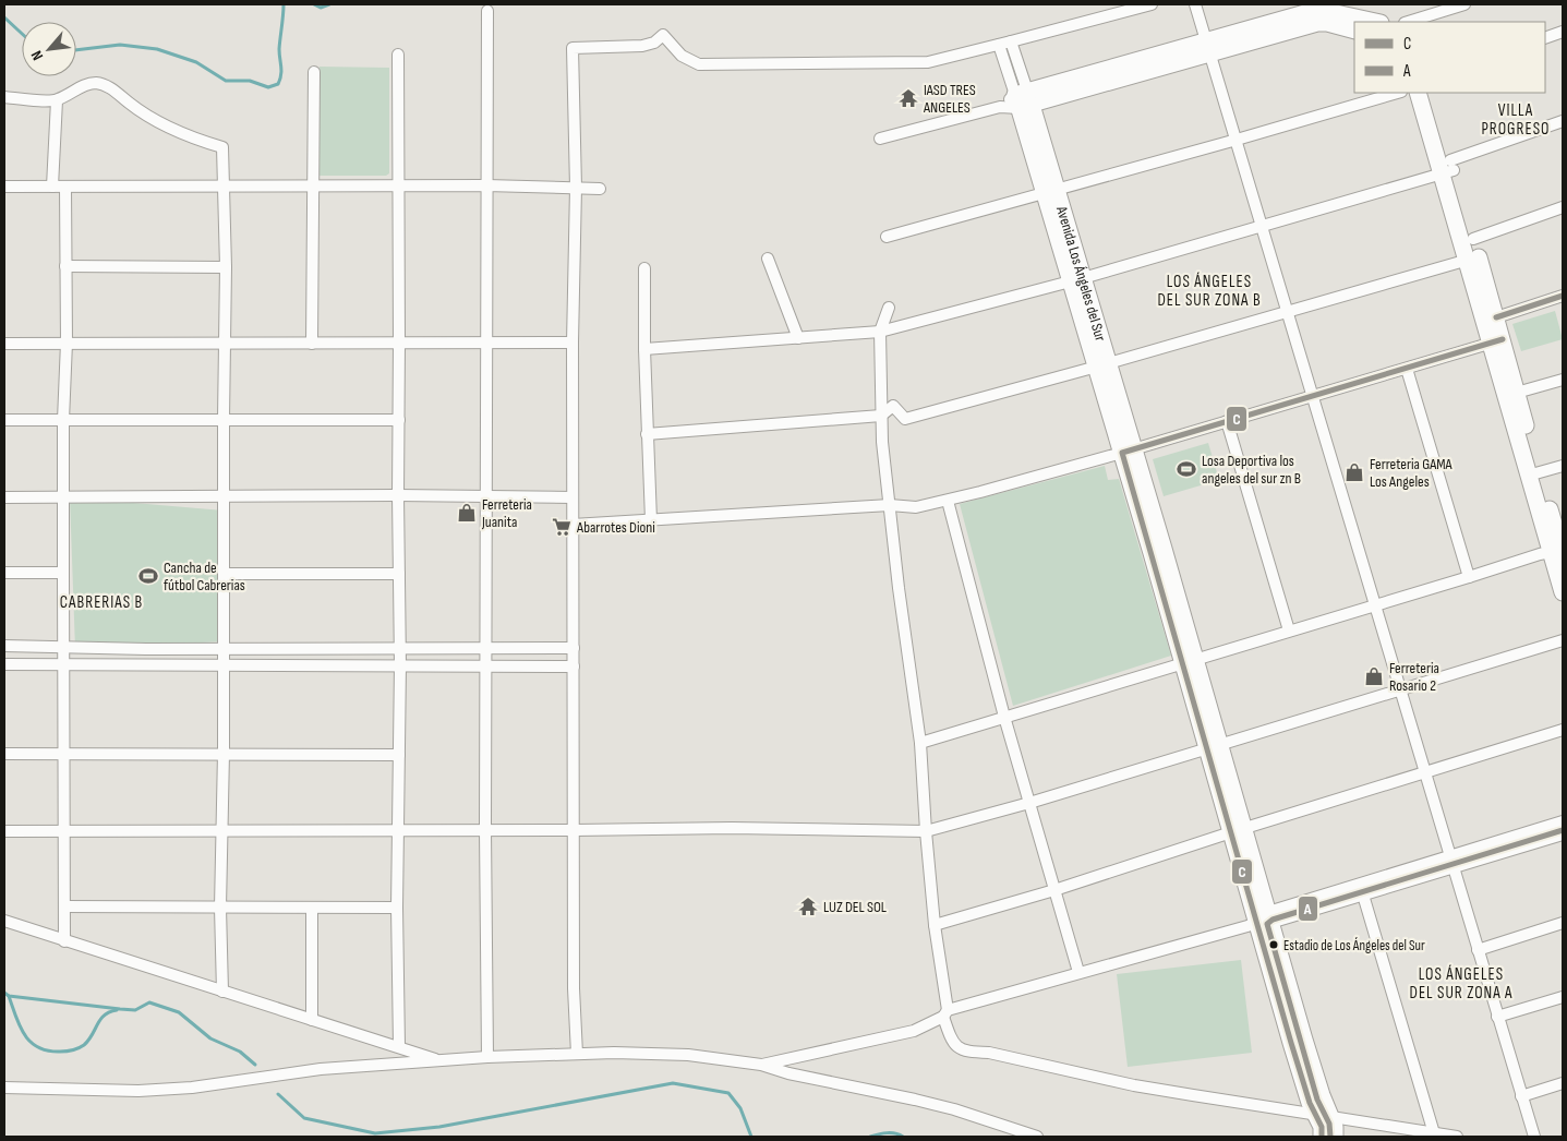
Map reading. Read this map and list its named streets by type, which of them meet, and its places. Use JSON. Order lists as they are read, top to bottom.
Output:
{
  "streets": {
    "street": ["Avenida Los Ángeles del Sur"]
  },
  "districts": [
    "VILLA PROGRESO",
    "LOS ÁNGELES DEL SUR ZONA B",
    "CABRERIAS B",
    "LOS ÁNGELES DEL SUR ZONA A"
  ],
  "places": {
    "temple": ["IASD TRES ANGELES", "LUZ DEL SOL"],
    "sports": ["Losa Deportiva los angeles del sur zn B", "Cancha de fútbol Cabrerias"],
    "shop": ["Ferreteria GAMA Los Angeles", "Ferreteria Juanita", "Ferreteria Rosario 2"],
    "supermarket": ["Abarrotes Dioni"],
    "other": ["Estadio de Los Ángeles del Sur"]
  },
  "lines": ["transit line C", "transit line A"],
  "legend": ["C", "A"],
  "north": "bottom left"
}
